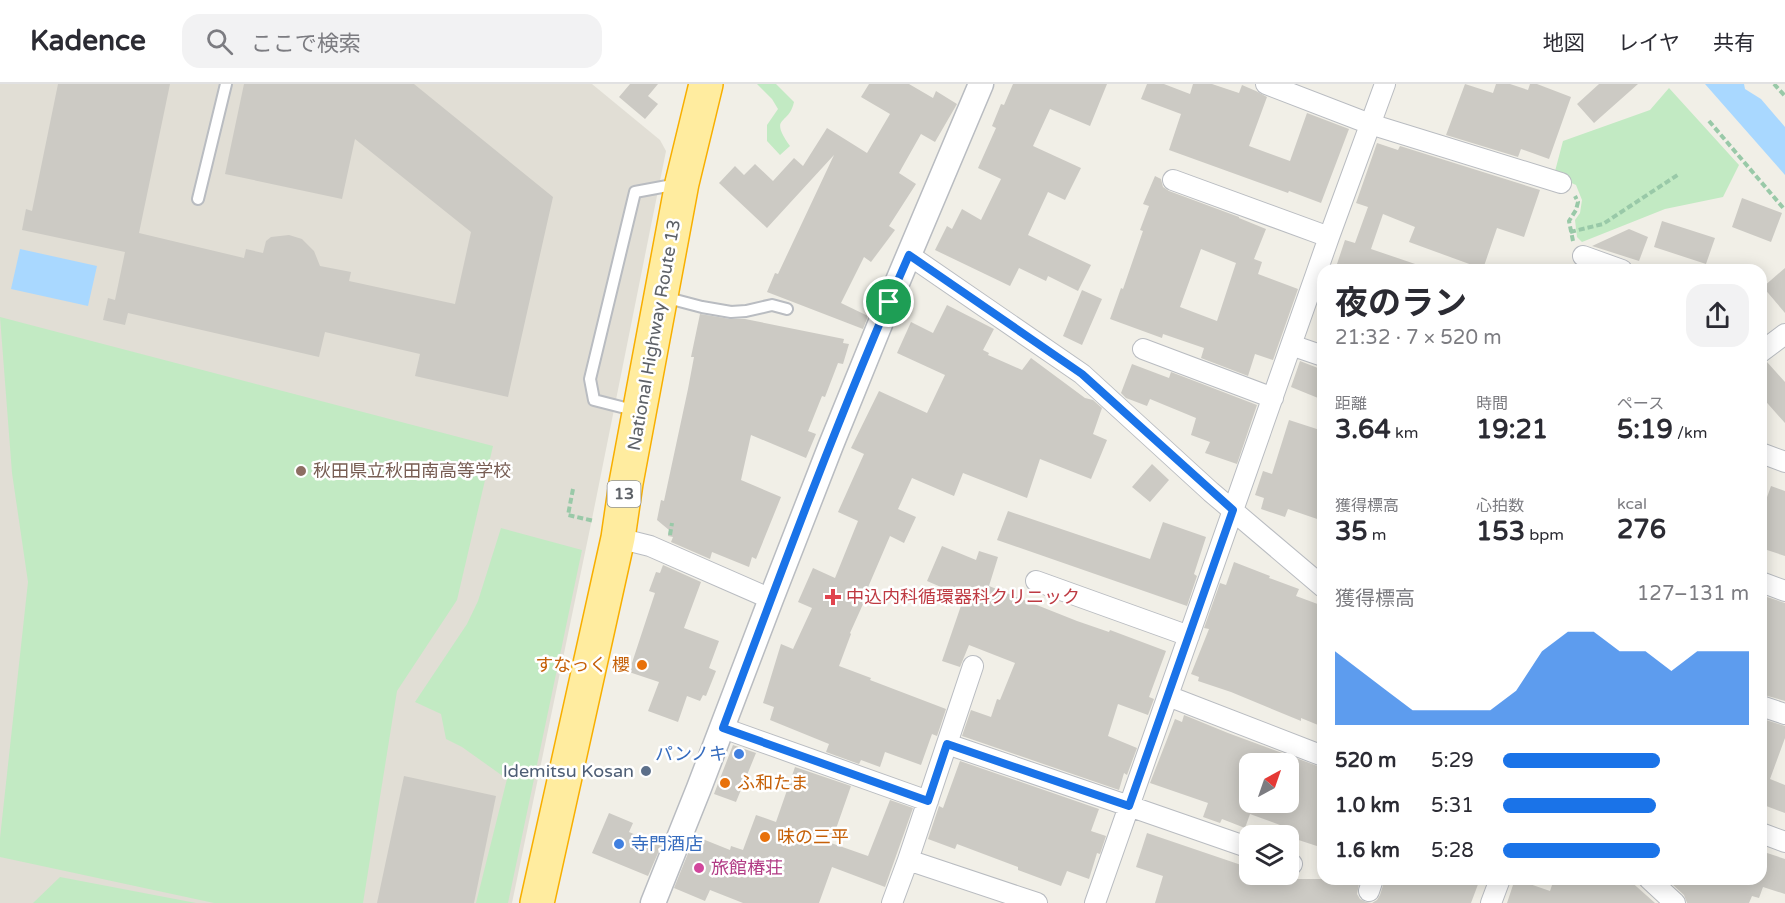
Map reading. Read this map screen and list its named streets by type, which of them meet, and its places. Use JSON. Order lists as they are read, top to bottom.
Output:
{
  "streets": {
    "highway": ["National Highway Route 13", "13"]
  },
  "places": {
    "other": [
      "秋田県立秋田南高等学校",
      "すなっく 櫻",
      "パンノキ",
      "Idemitsu Kosan",
      "ふ和たま",
      "味の三平",
      "寺門酒店",
      "旅館椿荘"
    ],
    "health": ["中込内科循環器科クリニック"]
  },
  "north": "top right",
  "page": {
    "header": "Kadence",
    "search": "ここで検索",
    "nav": ["地図", "レイヤ", "共有"],
    "heading": ["夜のラン", "21:32 · 7 × 520 m"],
    "stats": [
      ["距離", "3.64 km"],
      ["時間", "19:21"],
      ["ペース", "5:19 /km"],
      ["獲得標高", "35 m"],
      ["心拍数", "153 bpm"],
      ["kcal", "276"]
    ],
    "chart": ["獲得標高", "127–131 m"],
    "list": [
      {
        "name": "520 m",
        "note": "5:29"
      },
      {
        "name": "1.0 km",
        "note": "5:31"
      },
      {
        "name": "1.6 km",
        "note": "5:28"
      }
    ]
  }
}
